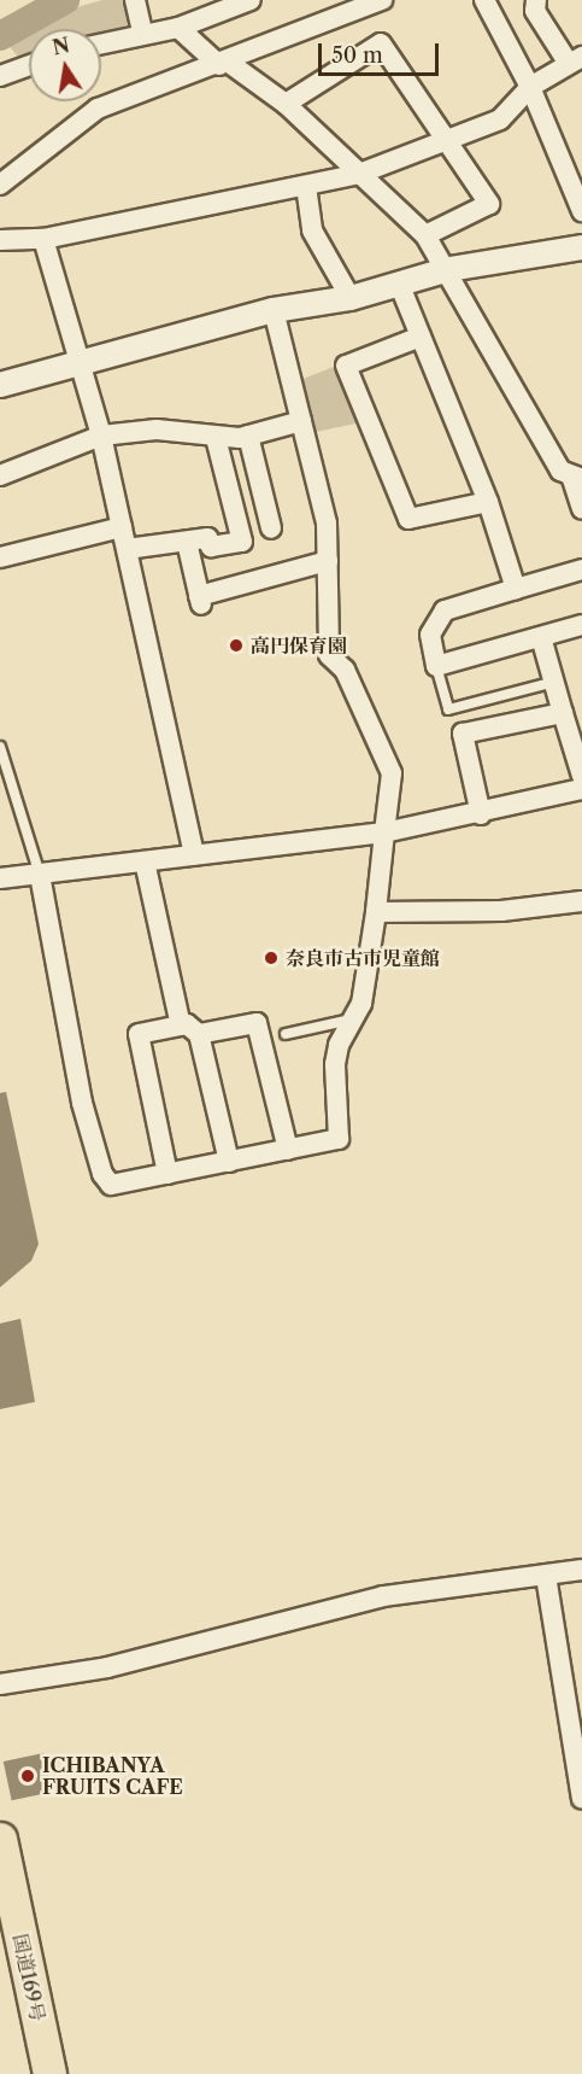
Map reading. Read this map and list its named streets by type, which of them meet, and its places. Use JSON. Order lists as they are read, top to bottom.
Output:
{
  "streets": {
    "highway": ["国道169号"]
  },
  "places": ["高円保育園", "奈良市古市児童館", "ICHIBANYA FRUITS CAFE"],
  "scale_bar": "50 m",
  "north": "top"
}
